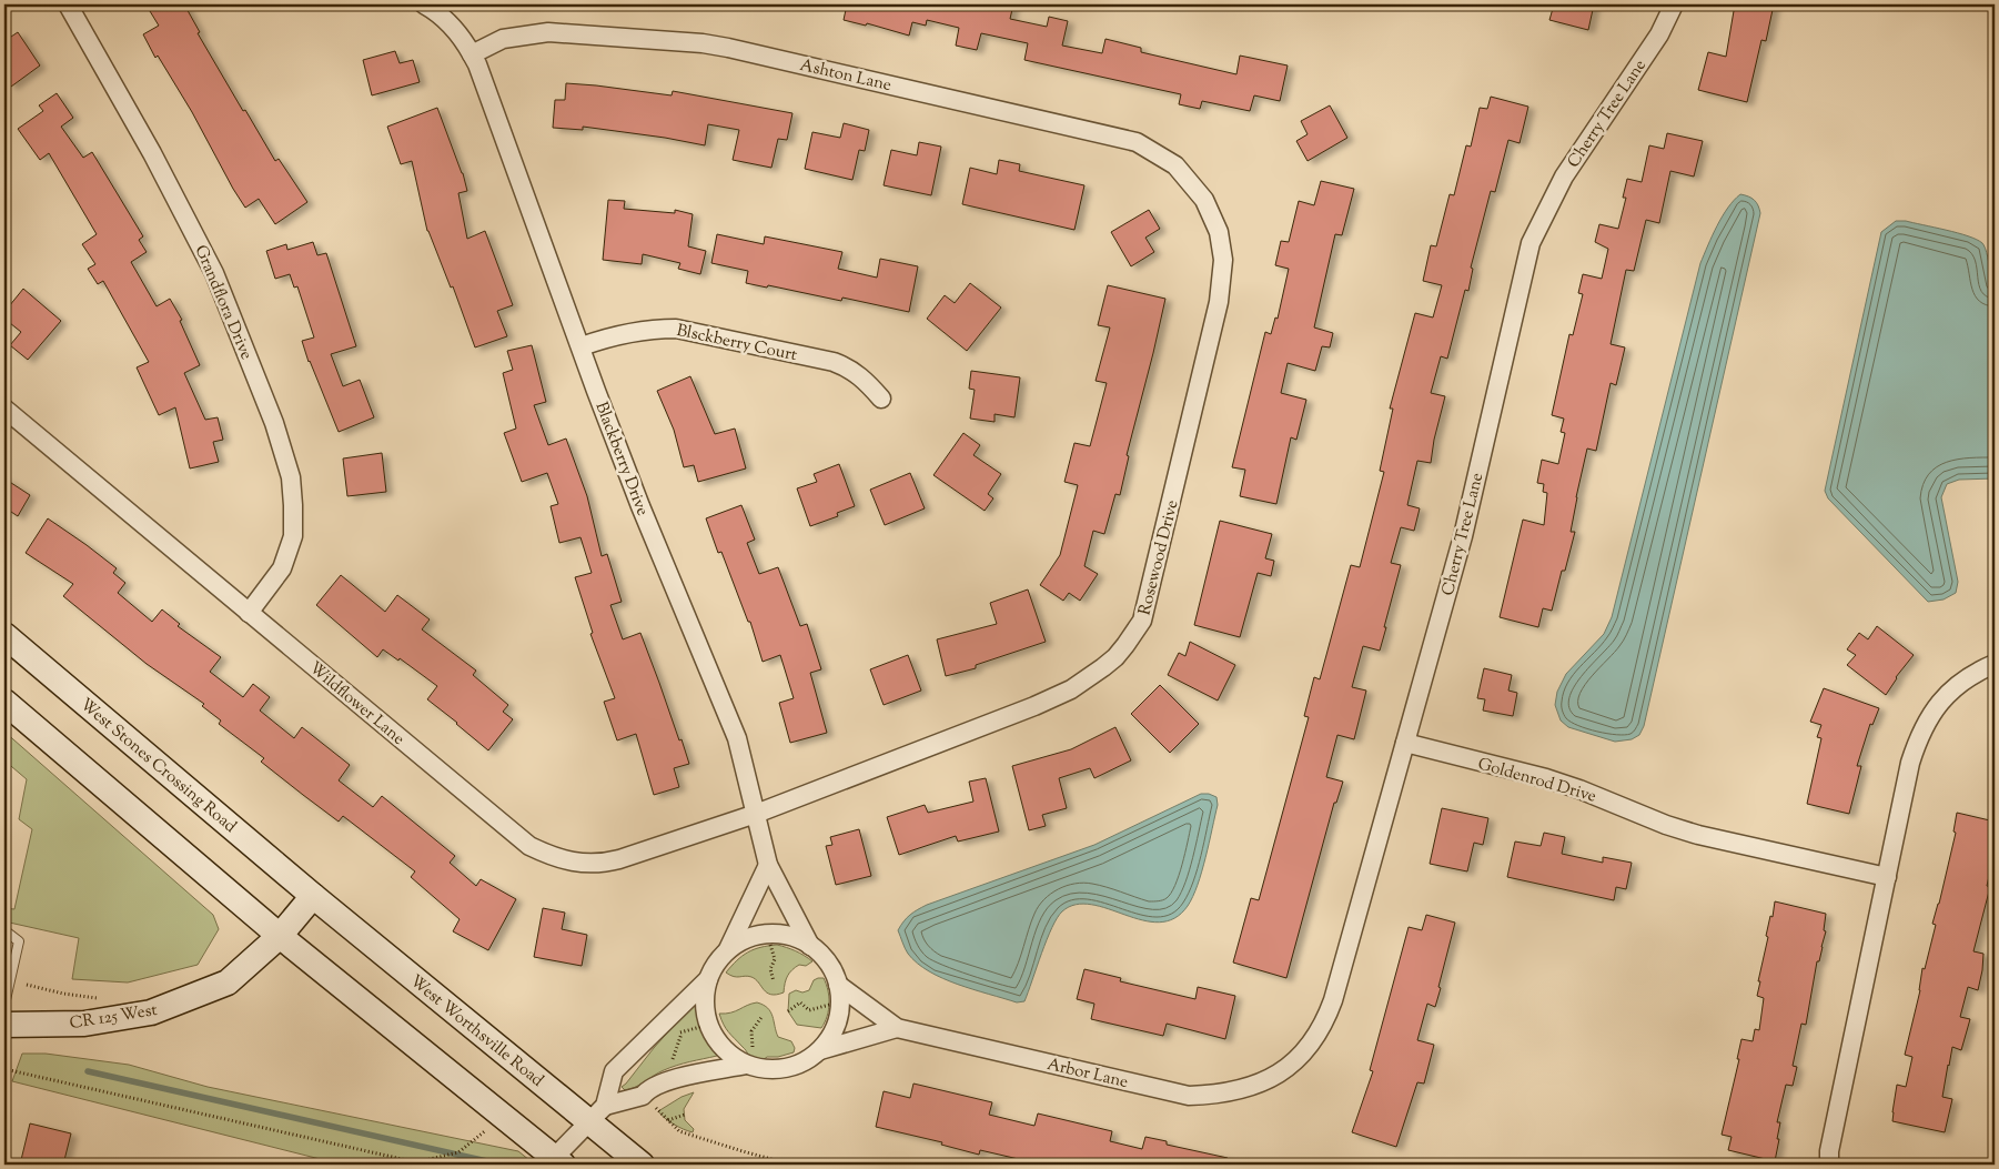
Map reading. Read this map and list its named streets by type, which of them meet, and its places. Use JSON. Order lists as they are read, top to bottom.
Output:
{
  "streets": {
    "main road": ["West Stones Crossing Road", "CR 125 West", "West Worthsville Road"],
    "street": [
      "Ashton Lane",
      "Cherry Tree Lane",
      "Grandflora Drive",
      "Blsckberry Court",
      "Blackberry Drive",
      "Rosewood Drive",
      "Wildflower Lane",
      "Goldenrod Drive",
      "Arbor Lane"
    ]
  },
  "crossings": [
    ["Ashton Lane", "Blackberry Drive"],
    ["Ashton Lane", "Rosewood Drive"],
    ["Cherry Tree Lane", "Goldenrod Drive"],
    ["Cherry Tree Lane", "Arbor Lane"],
    ["Grandflora Drive", "Wildflower Lane"],
    ["Blsckberry Court", "Blackberry Drive"],
    ["Blackberry Drive", "Rosewood Drive"],
    ["Blackberry Drive", "Wildflower Lane"],
    ["Blackberry Drive", "West Worthsville Road"],
    ["Blackberry Drive", "Arbor Lane"],
    ["Rosewood Drive", "Wildflower Lane"],
    ["West Stones Crossing Road", "CR 125 West"],
    ["West Stones Crossing Road", "West Worthsville Road"],
    ["CR 125 West", "West Worthsville Road"]
  ]
}
